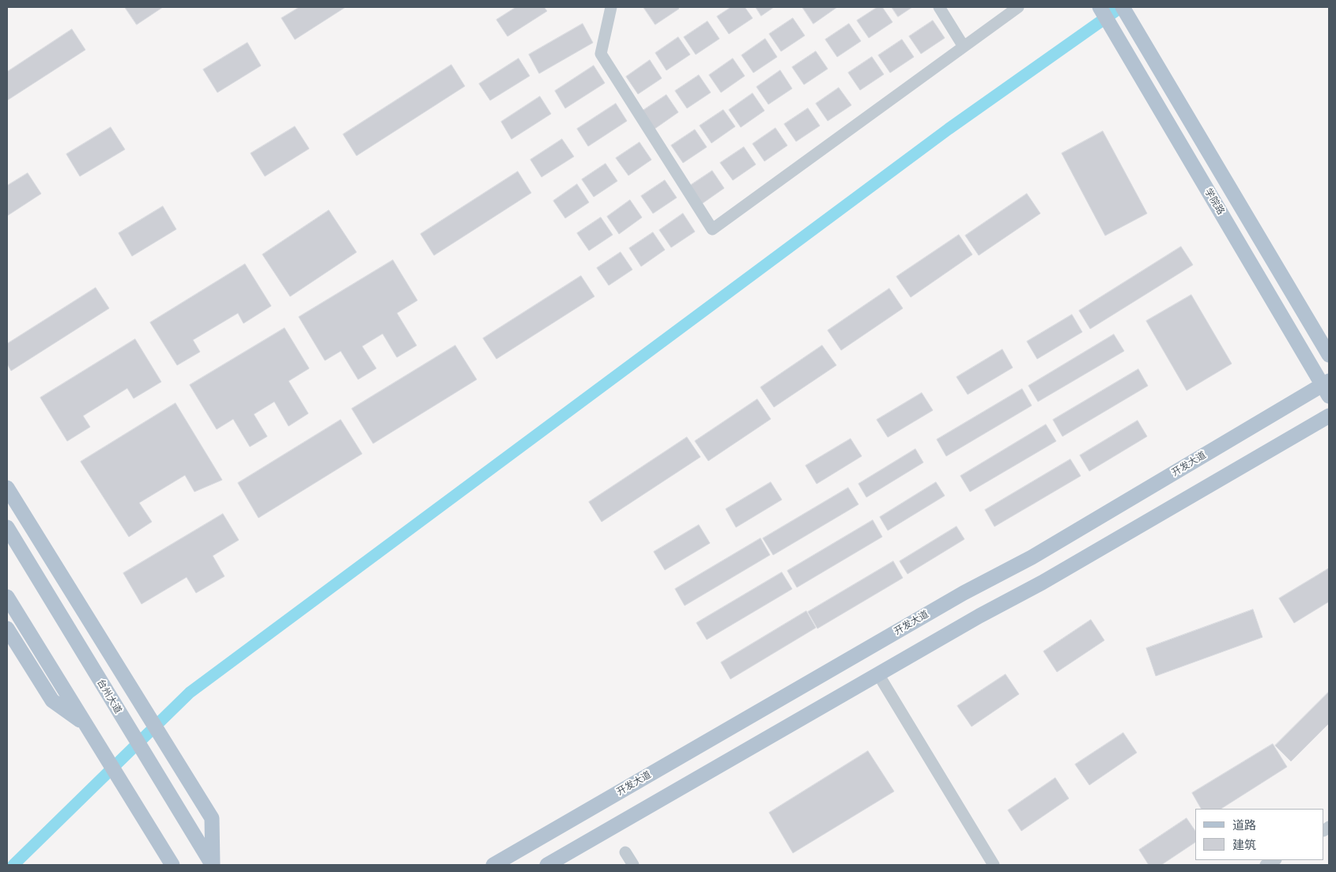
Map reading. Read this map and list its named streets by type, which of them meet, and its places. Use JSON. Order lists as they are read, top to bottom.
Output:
{
  "streets": {
    "main road": ["学院路", "开发大道", "台州大道"]
  },
  "crossings": [
    ["学院路", "开发大道"]
  ],
  "legend": ["道路", "建筑"]
}
